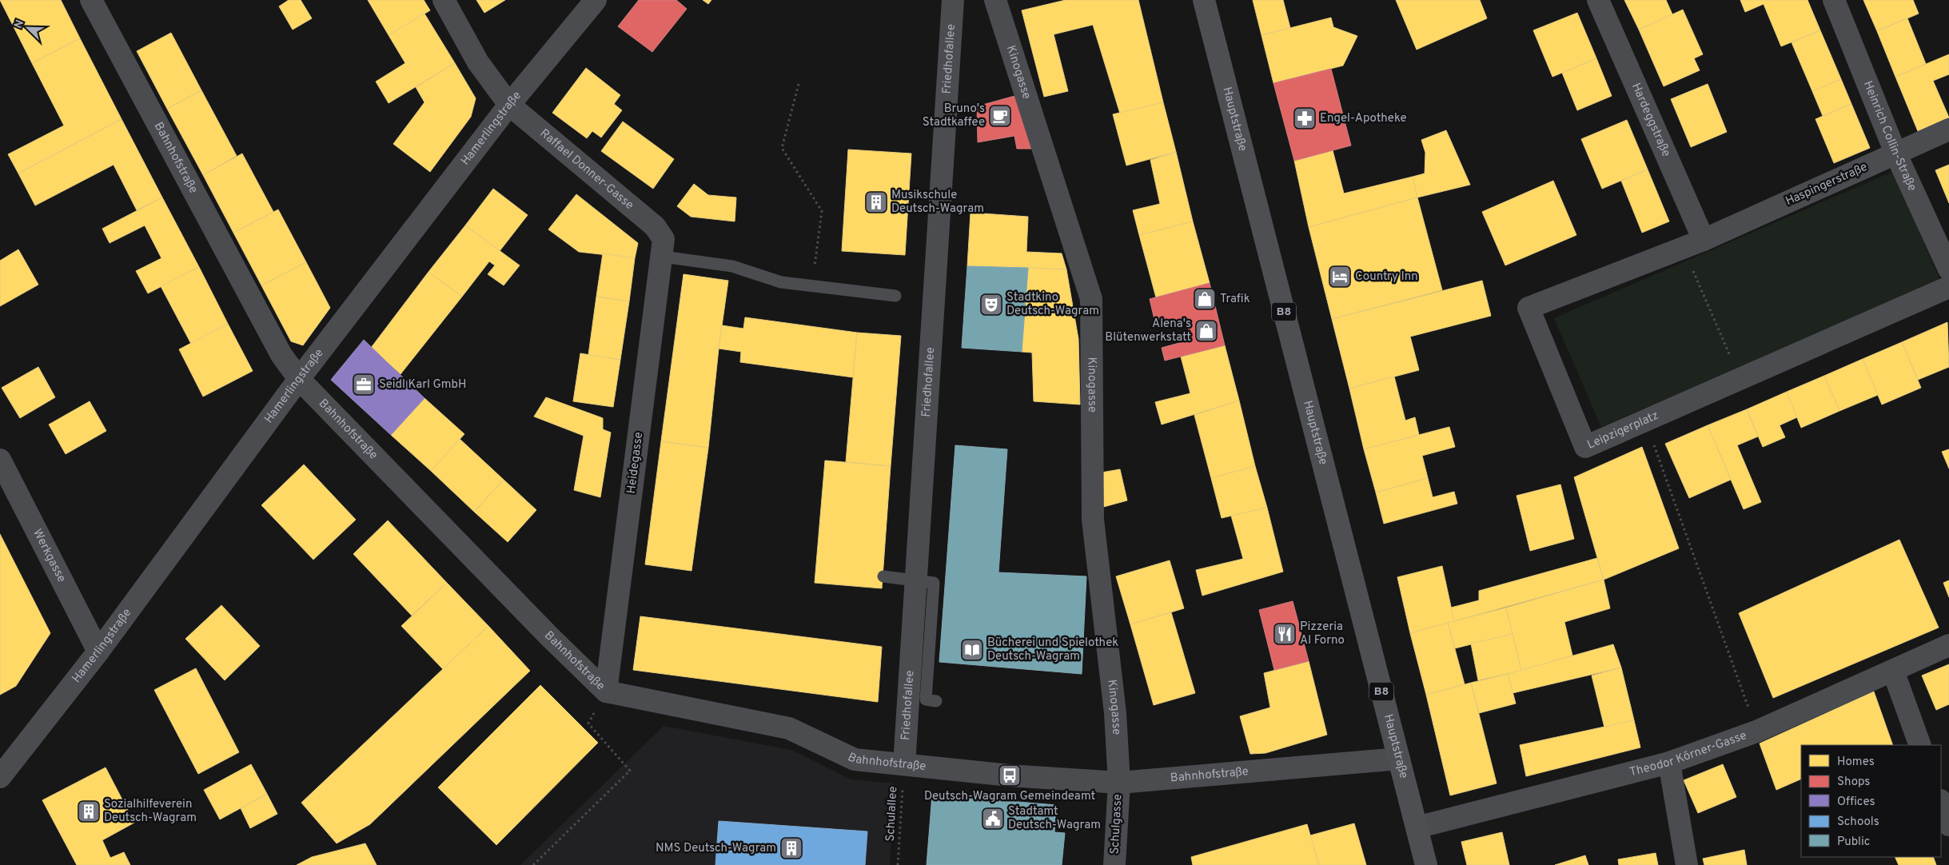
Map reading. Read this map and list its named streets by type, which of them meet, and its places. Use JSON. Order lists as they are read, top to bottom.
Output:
{
  "streets": {
    "main road": ["Hauptstraße", "B8"],
    "street": [
      "Friedhofallee",
      "Kinogasse",
      "Hardeggstraße",
      "Hamerlingstraße",
      "Heinrich Collin-Straße",
      "Bahnhofstraße",
      "Raffael Donner-Gasse",
      "Haspingerstraße",
      "Leipzigerplatz",
      "Heidegasse",
      "Werkgasse",
      "Theodor Körner-Gasse",
      "Schulgasse"
    ],
    "path": ["Schulallee"]
  },
  "crossings": [
    ["Friedhofallee", "Bahnhofstraße"],
    ["Friedhofallee", "Schulallee"],
    ["Kinogasse", "Bahnhofstraße"],
    ["Kinogasse", "Schulgasse"],
    ["Hauptstraße", "Bahnhofstraße"],
    ["Hauptstraße", "Theodor Körner-Gasse"],
    ["Hardeggstraße", "Haspingerstraße"],
    ["Hardeggstraße", "Leipzigerplatz"],
    ["Hamerlingstraße", "Bahnhofstraße"],
    ["Hamerlingstraße", "Raffael Donner-Gasse"],
    ["Hamerlingstraße", "Werkgasse"],
    ["Heinrich Collin-Straße", "Haspingerstraße"],
    ["Bahnhofstraße", "Heidegasse"],
    ["Bahnhofstraße", "Schulallee"],
    ["Bahnhofstraße", "Schulgasse"],
    ["Raffael Donner-Gasse", "Heidegasse"],
    ["Haspingerstraße", "Leipzigerplatz"]
  ],
  "places": {
    "cafe": ["Bruno's Stadtkaffee"],
    "pharmacy": ["Engel-Apotheke"],
    "building": ["Musikschule Deutsch-Wagram", "Sozialhilfeverein Deutsch-Wagram", "NMS Deutsch-Wagram"],
    "hotel": ["Country Inn"],
    "shop": ["Trafik", "Alena's Blütenwerkstatt"],
    "theatre": ["Stadtkino Deutsch-Wagram"],
    "office": ["Seidl Karl GmbH"],
    "restaurant": ["Pizzeria Al Forno"],
    "library": ["Bücherei und Spielothek Deutsch-Wagram"],
    "bus stop": ["Deutsch-Wagram Gemeindeamt"],
    "public building": ["Stadtamt Deutsch-Wagram"]
  },
  "legend": [
    "Homes",
    "Shops",
    "Offices",
    "Schools",
    "Public"
  ],
  "north": "top left"
}
